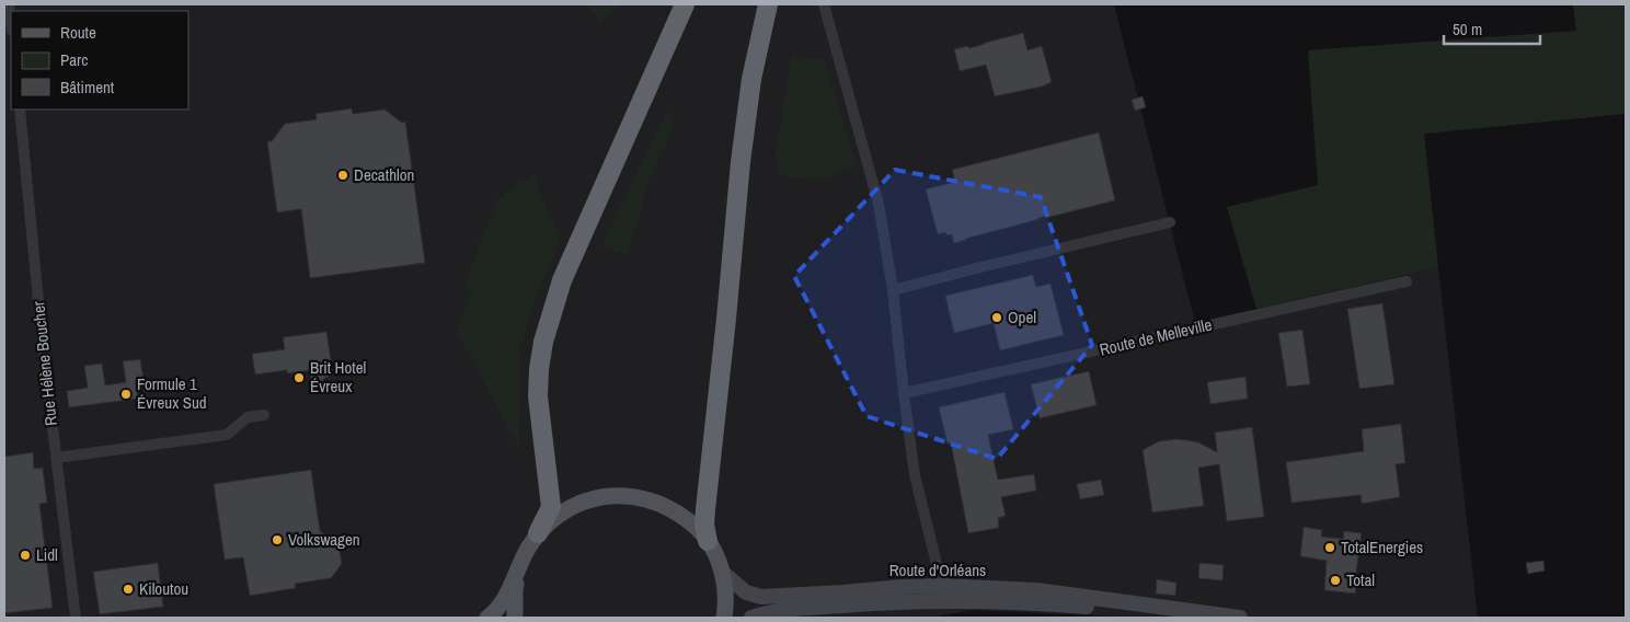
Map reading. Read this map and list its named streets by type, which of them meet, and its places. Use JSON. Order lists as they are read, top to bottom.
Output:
{
  "streets": {
    "main road": ["Route d'Orléans"],
    "street": ["Route de Melleville", "Rue Hélène Boucher"]
  },
  "places": [
    "Decathlon",
    "Opel",
    "Brit Hotel Évreux",
    "Formule 1 Évreux Sud",
    "Volkswagen",
    "TotalEnergies",
    "Lidl",
    "Total",
    "Kiloutou"
  ],
  "legend": ["Route", "Parc", "Bâtiment"],
  "scale_bar": "50 m"
}
